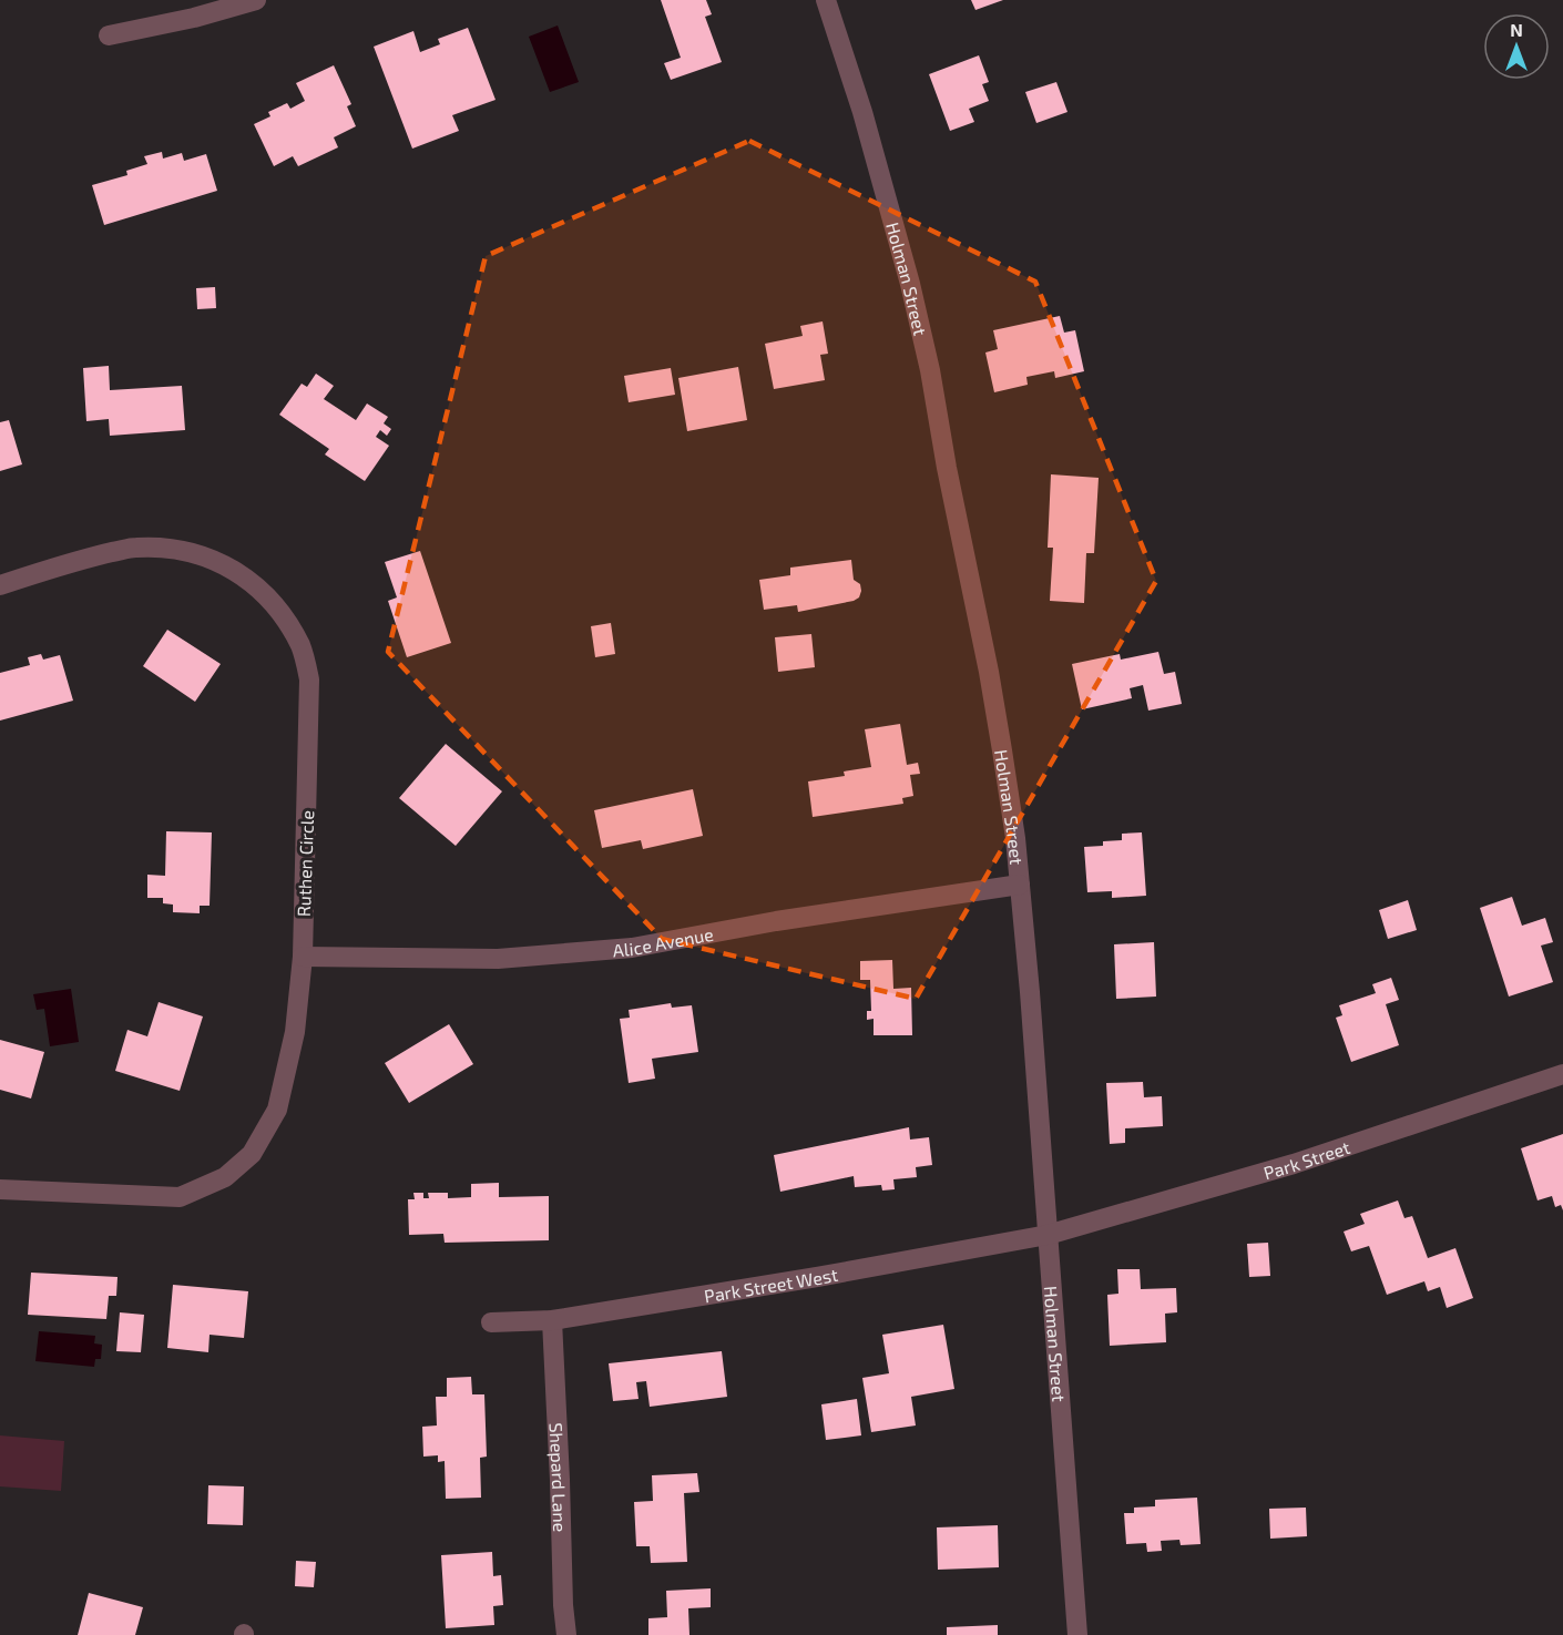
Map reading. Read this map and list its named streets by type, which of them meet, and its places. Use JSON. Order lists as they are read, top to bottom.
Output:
{
  "streets": {
    "street": [
      "Holman Street",
      "Ruthen Circle",
      "Alice Avenue",
      "Park Street",
      "Park Street West",
      "Shepard Lane"
    ]
  },
  "crossings": [
    ["Holman Street", "Alice Avenue"],
    ["Holman Street", "Park Street"],
    ["Holman Street", "Park Street West"],
    ["Ruthen Circle", "Alice Avenue"],
    ["Park Street", "Park Street West"],
    ["Park Street West", "Shepard Lane"]
  ],
  "north": "top"
}
